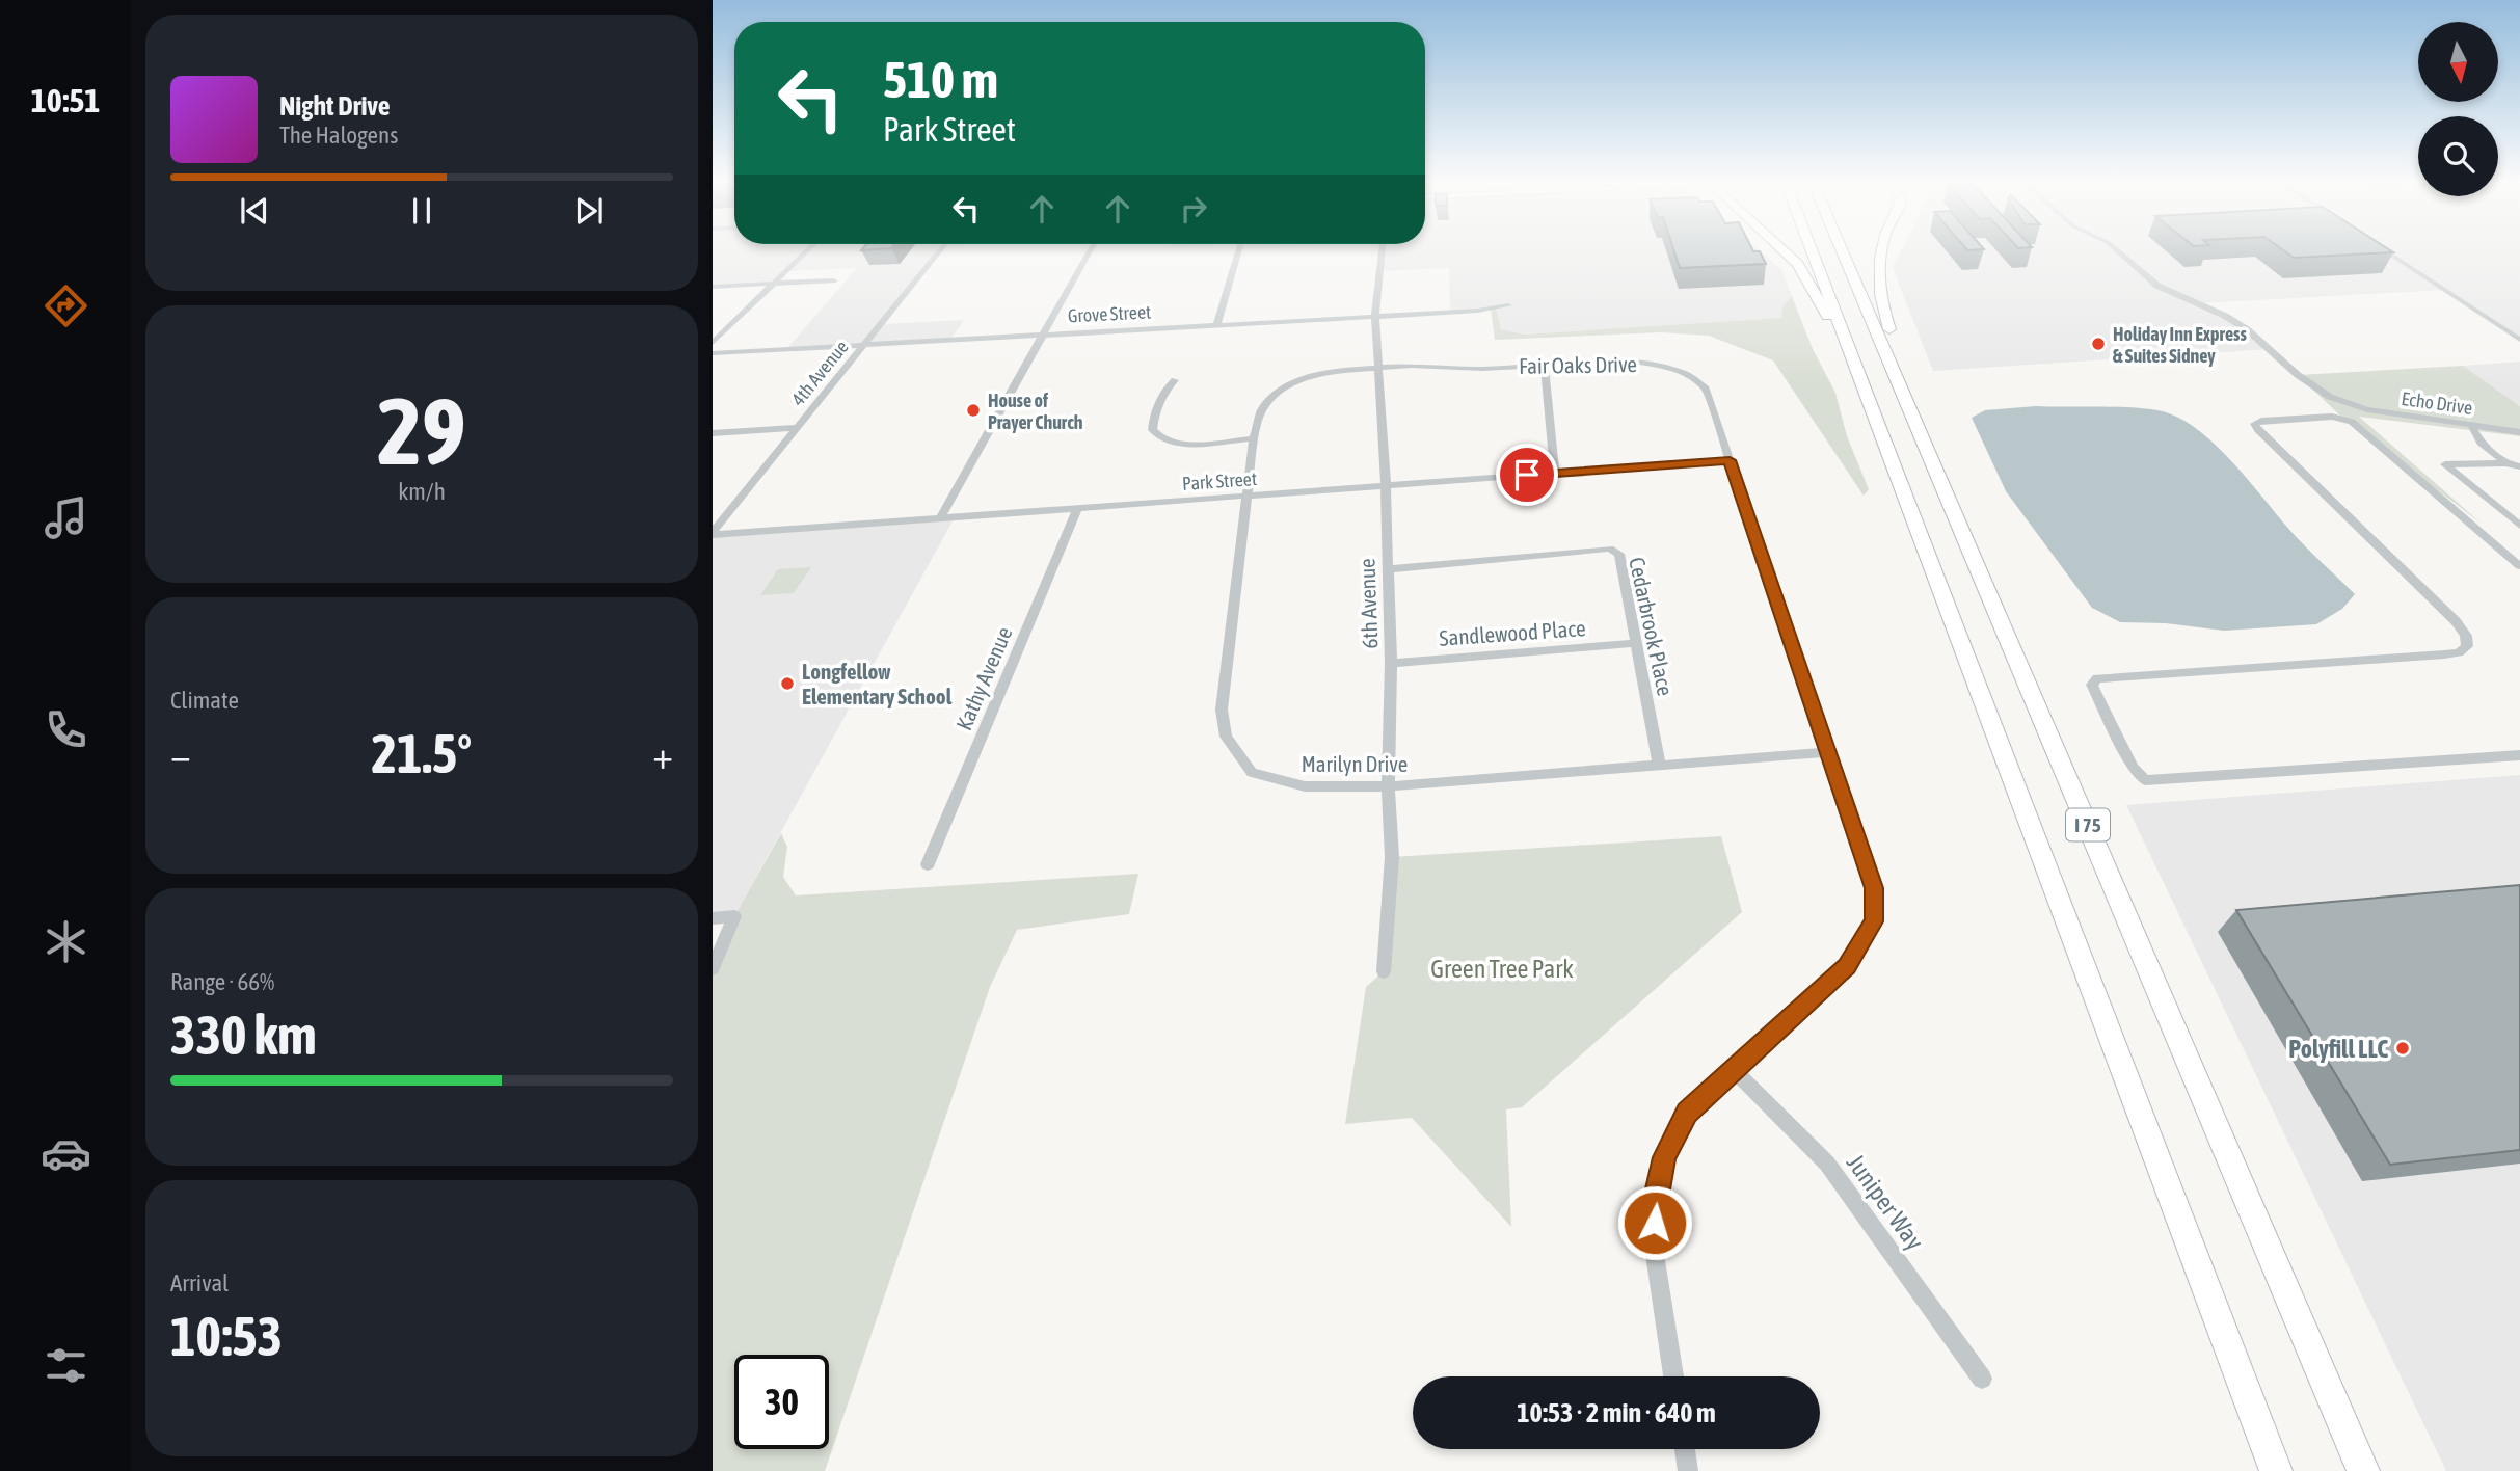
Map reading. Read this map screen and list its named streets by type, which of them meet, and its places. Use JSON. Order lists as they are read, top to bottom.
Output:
{
  "streets": {
    "highway": ["I 75"],
    "street": [
      "Grove Street",
      "Fair Oaks Drive",
      "4th Avenue",
      "Echo Drive",
      "Park Street",
      "6th Avenue",
      "Cedarbrook Place",
      "Sandlewood Place",
      "Kathy Avenue",
      "Marilyn Drive",
      "Juniper Way"
    ]
  },
  "crossings": [
    ["Grove Street", "4th Avenue"],
    ["Grove Street", "6th Avenue"],
    ["Fair Oaks Drive", "Park Street"],
    ["Fair Oaks Drive", "6th Avenue"],
    ["Fair Oaks Drive", "Marilyn Drive"],
    ["Fair Oaks Drive", "Juniper Way"],
    ["4th Avenue", "Park Street"],
    ["Park Street", "6th Avenue"],
    ["Park Street", "Kathy Avenue"],
    ["Park Street", "Marilyn Drive"],
    ["6th Avenue", "Cedarbrook Place"],
    ["6th Avenue", "Sandlewood Place"],
    ["6th Avenue", "Marilyn Drive"],
    ["Cedarbrook Place", "Sandlewood Place"],
    ["Cedarbrook Place", "Marilyn Drive"]
  ],
  "parks": ["Green Tree Park"],
  "places": [
    "Holiday Inn Express & Suites Sidney",
    "House of Prayer Church",
    "Longfellow Elementary School",
    "Polyfill LLC"
  ],
  "north": "bottom",
  "page": {
    "tabs": "10:51",
    "turn": ["510 m", "Park Street"],
    "song": ["Night Drive", "The Halogens"],
    "tile": [
      ["29", "km/h"],
      "Climate",
      ["Range · 66%", "330 km"],
      ["Arrival", "10:53"]
    ],
    "heat": ["−", "21.5°", "+"],
    "limit": "30",
    "trip": "10:53 · 2 min · 640 m"
  }
}
